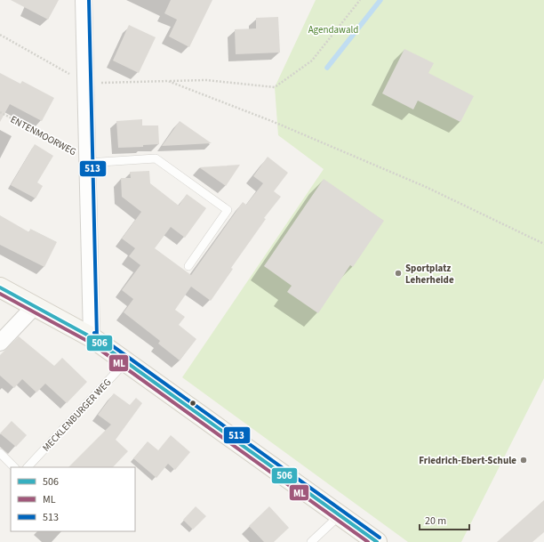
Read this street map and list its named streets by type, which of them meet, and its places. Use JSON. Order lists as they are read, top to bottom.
{
  "streets": {
    "street": ["ENTENMOORWEG"],
    "lane": ["MECKLENBURGER WEG"]
  },
  "parks": ["Agendawald"],
  "places": ["Sportplatz Leherheide", "Friedrich-Ebert-Schule"],
  "lines": ["transit line 513", "transit line 506", "transit line ML"],
  "legend": ["506", "ML", "513"],
  "scale_bar": "20 m"
}
